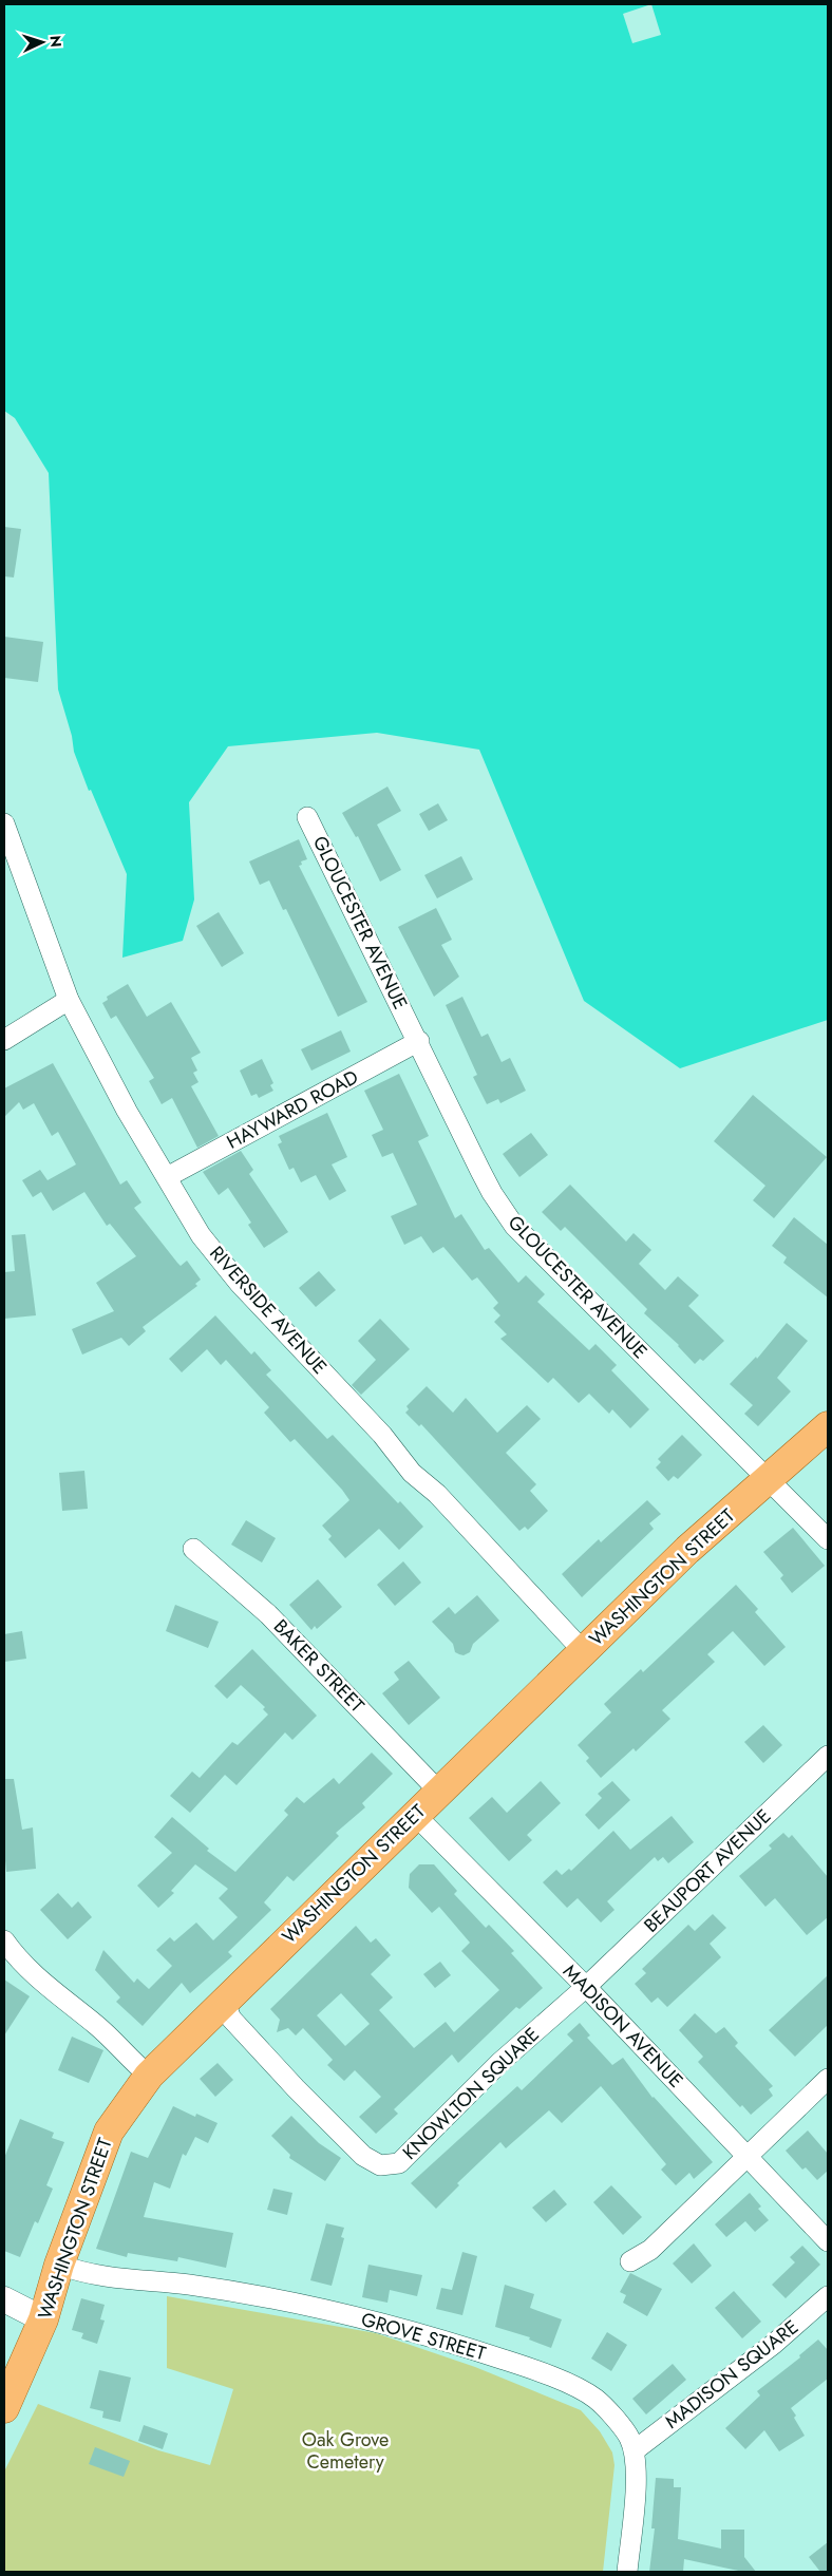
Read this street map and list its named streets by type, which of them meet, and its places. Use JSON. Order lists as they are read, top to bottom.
{
  "streets": {
    "main road": ["WASHINGTON STREET"],
    "street": [
      "GLOUCESTER AVENUE",
      "HAYWARD ROAD",
      "RIVERSIDE AVENUE",
      "BAKER STREET",
      "BEAUPORT AVENUE",
      "MADISON AVENUE",
      "KNOWLTON SQUARE",
      "GROVE STREET",
      "MADISON SQUARE"
    ]
  },
  "crossings": [
    ["GLOUCESTER AVENUE", "HAYWARD ROAD"],
    ["GLOUCESTER AVENUE", "WASHINGTON STREET"],
    ["HAYWARD ROAD", "RIVERSIDE AVENUE"],
    ["RIVERSIDE AVENUE", "WASHINGTON STREET"],
    ["WASHINGTON STREET", "BAKER STREET"],
    ["WASHINGTON STREET", "MADISON AVENUE"],
    ["WASHINGTON STREET", "KNOWLTON SQUARE"],
    ["WASHINGTON STREET", "GROVE STREET"],
    ["BEAUPORT AVENUE", "MADISON AVENUE"],
    ["BEAUPORT AVENUE", "KNOWLTON SQUARE"],
    ["MADISON AVENUE", "KNOWLTON SQUARE"],
    ["GROVE STREET", "MADISON SQUARE"]
  ],
  "parks": ["Oak Grove Cemetery"],
  "north": "right"
}
